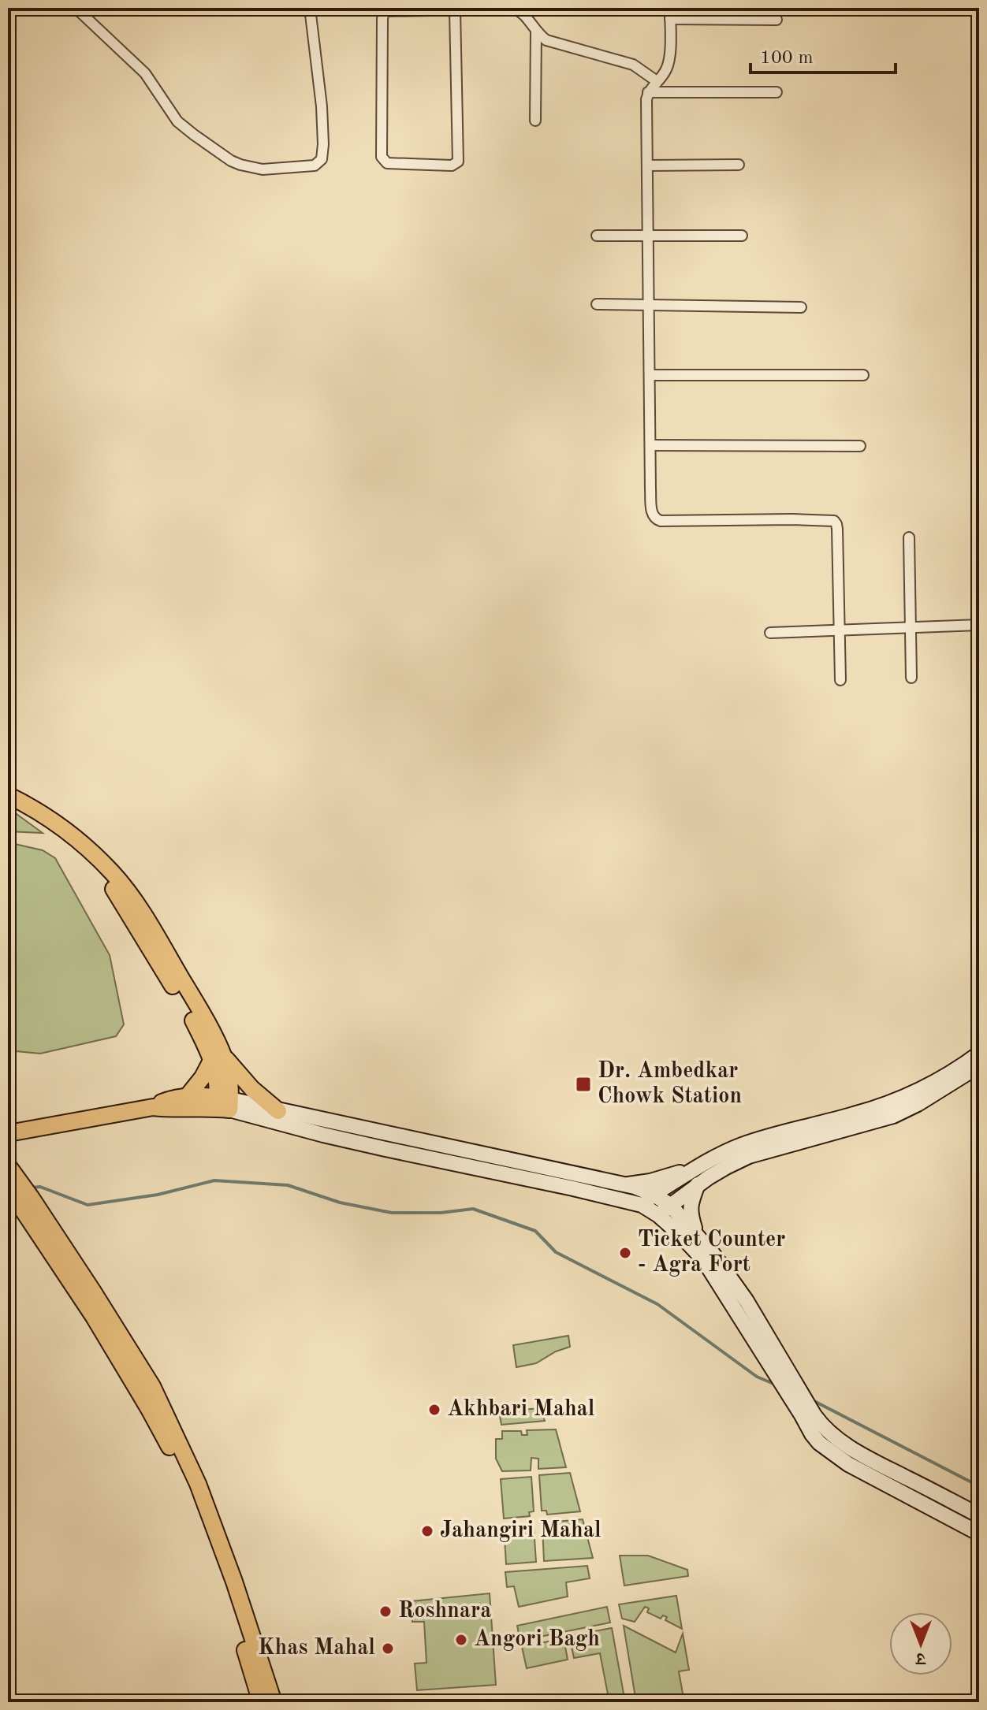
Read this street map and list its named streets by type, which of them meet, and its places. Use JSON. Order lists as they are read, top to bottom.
{
  "places": {
    "transit": ["Dr. Ambedkar Chowk Station"],
    "other": [
      "Ticket Counter - Agra Fort",
      "Akhbari Mahal",
      "Jahangiri Mahal",
      "Roshnara",
      "Angori Bagh",
      "Khas Mahal"
    ]
  },
  "scale_bar": "100 m",
  "north": "bottom"
}
